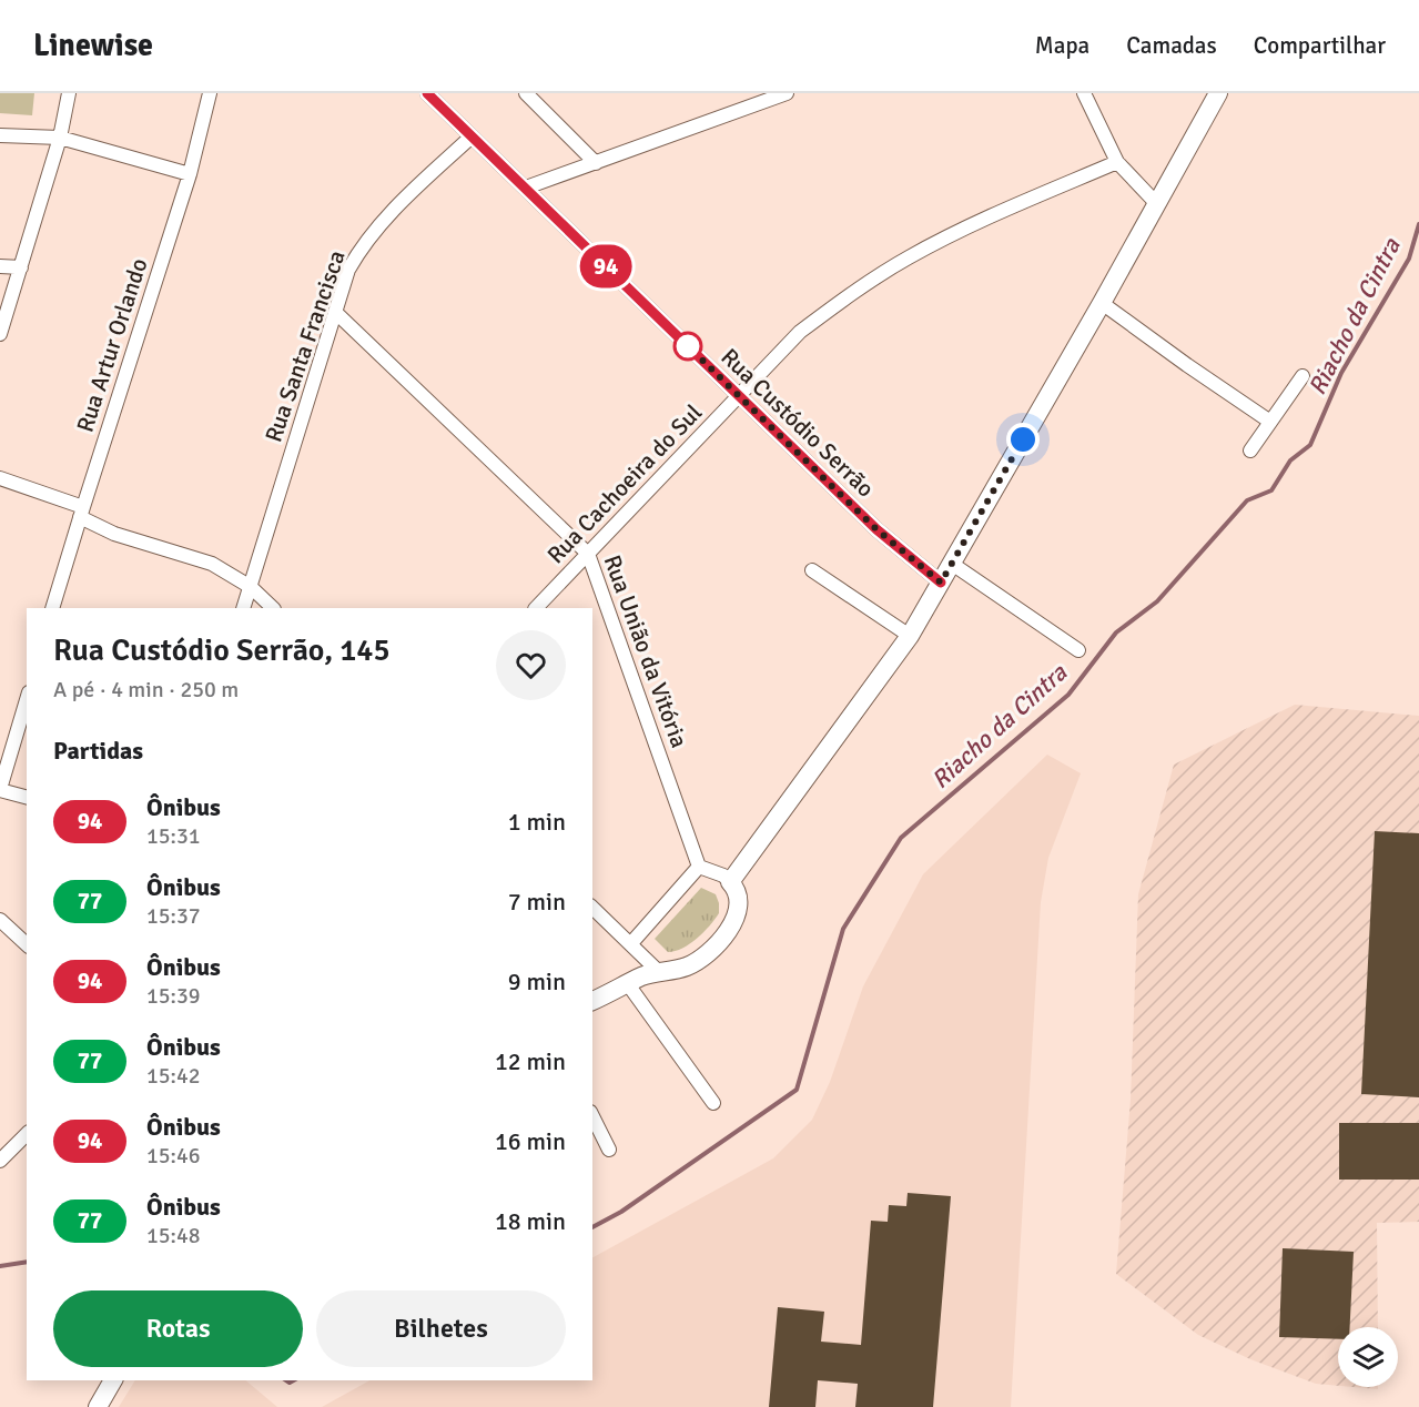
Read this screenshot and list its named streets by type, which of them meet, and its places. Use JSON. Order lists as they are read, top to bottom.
{
  "streets": {
    "street": [
      "Rua Artur Orlando",
      "Rua Santa Francisca",
      "Rua Custódio Serrão",
      "Rua Cachoeira do Sul",
      "Rua União da Vitória"
    ]
  },
  "crossings": [
    ["Rua Santa Francisca", "Rua Custódio Serrão"],
    ["Rua Santa Francisca", "Rua União da Vitória"],
    ["Rua Custódio Serrão", "Rua Cachoeira do Sul"],
    ["Rua Cachoeira do Sul", "Rua União da Vitória"]
  ],
  "water": ["Riacho da Cintra"],
  "lines": ["bus line 94"],
  "page": {
    "header": "Linewise",
    "nav": ["Mapa", "Camadas", "Compartilhar"],
    "on_map": "94",
    "heading": [
      ["Rua Custódio Serrão, 145", "A pé · 4 min · 250 m"],
      "Partidas"
    ],
    "list": [
      {
        "mark": "94",
        "name": "Ônibus",
        "note": "15:31",
        "value": "1 min"
      },
      {
        "mark": "77",
        "name": "Ônibus",
        "note": "15:37",
        "value": "7 min"
      },
      {
        "mark": "94",
        "name": "Ônibus",
        "note": "15:39",
        "value": "9 min"
      },
      {
        "mark": "77",
        "name": "Ônibus",
        "note": "15:42",
        "value": "12 min"
      },
      {
        "mark": "94",
        "name": "Ônibus",
        "note": "15:46",
        "value": "16 min"
      },
      {
        "mark": "77",
        "name": "Ônibus",
        "note": "15:48",
        "value": "18 min"
      }
    ],
    "buttons": ["Rotas", "Bilhetes"]
  }
}
